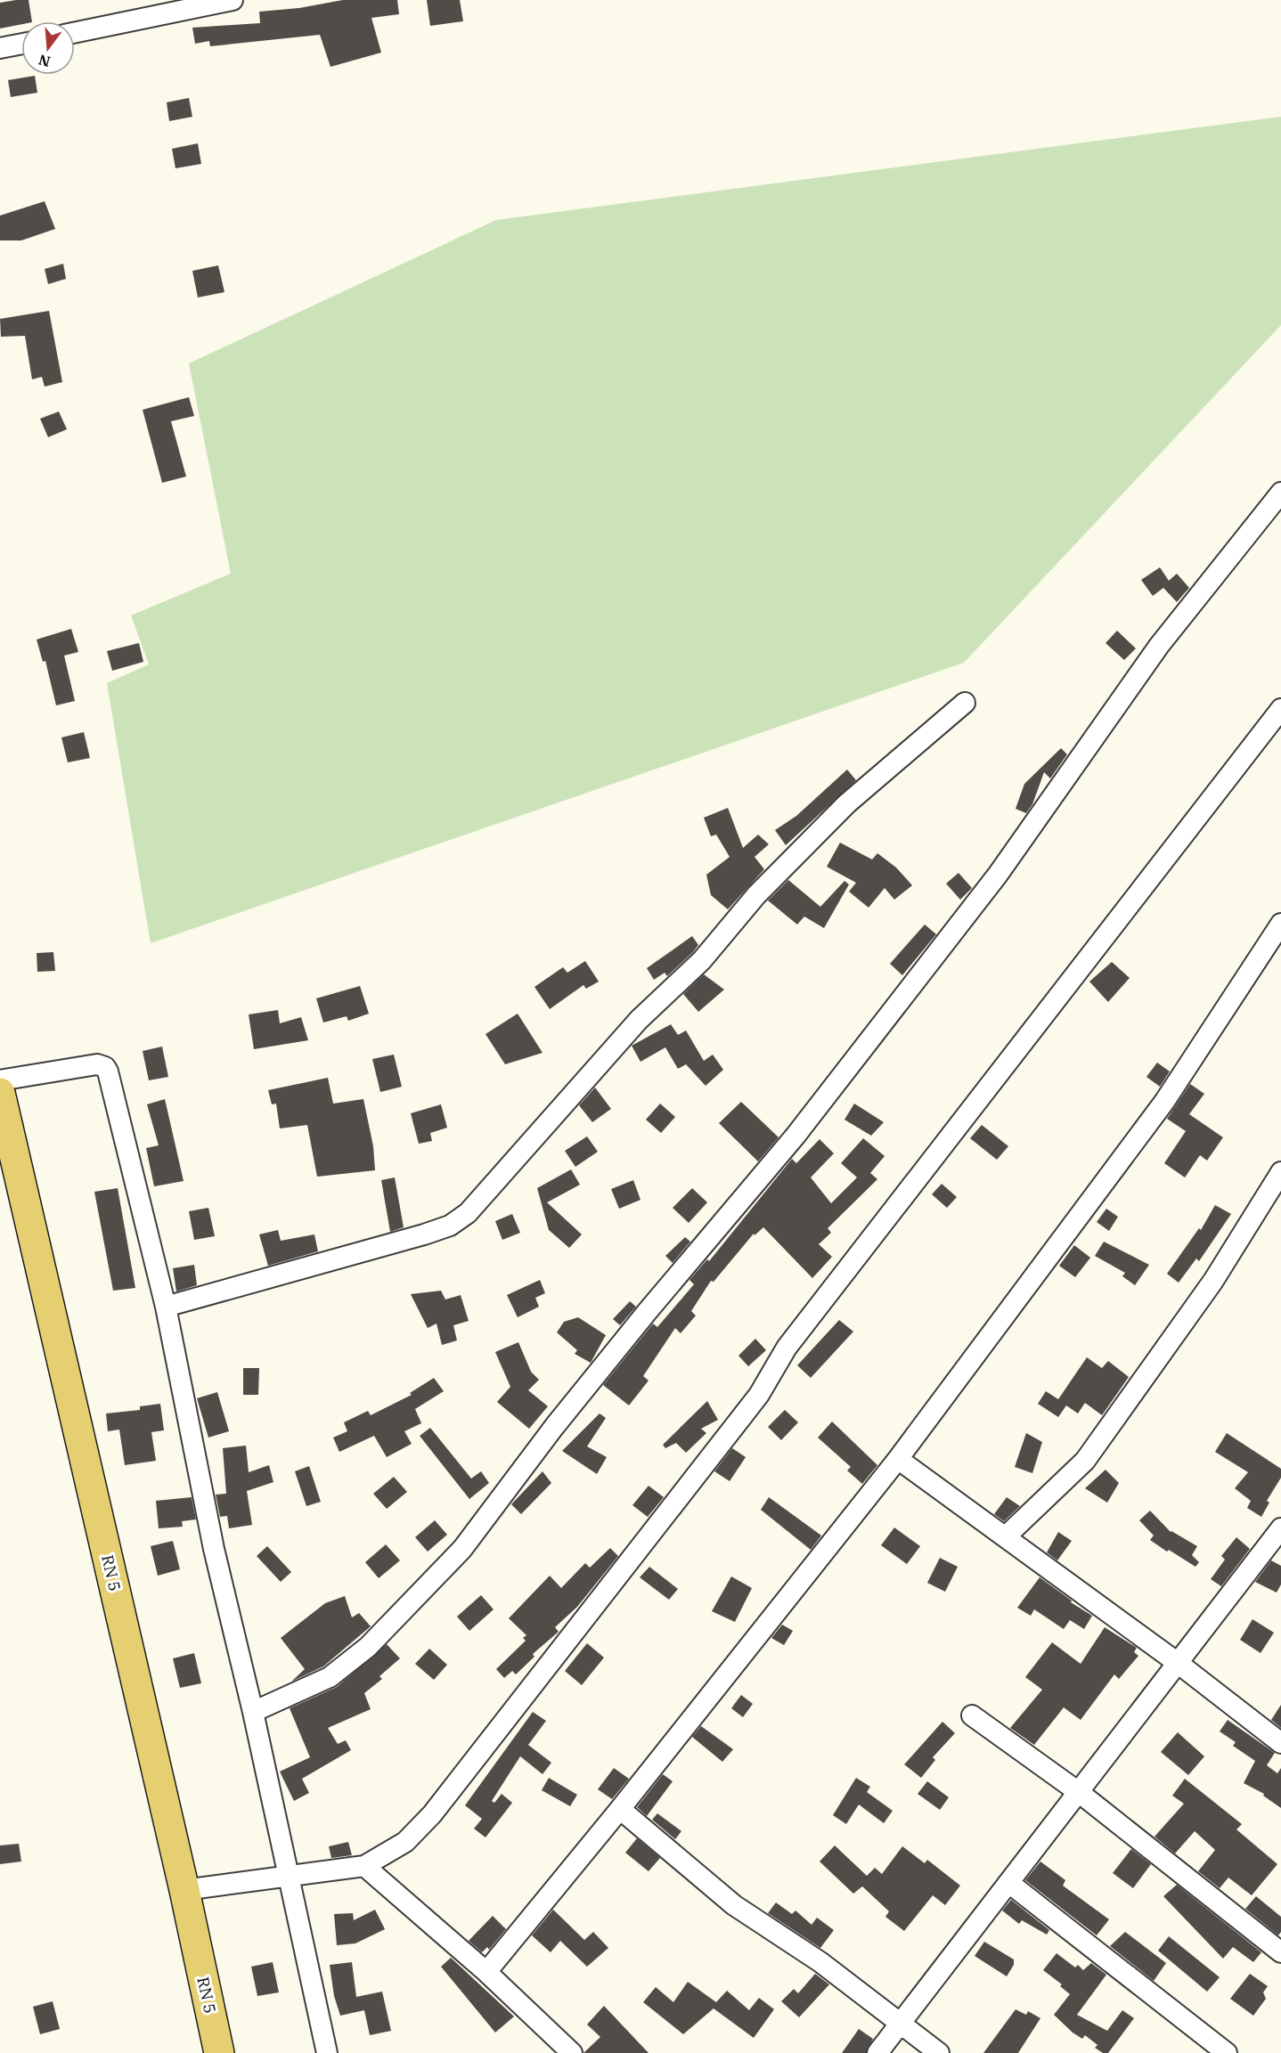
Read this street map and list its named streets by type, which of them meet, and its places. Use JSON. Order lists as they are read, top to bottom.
{
  "streets": {
    "main road": ["RN 5"]
  },
  "north": "bottom"
}
